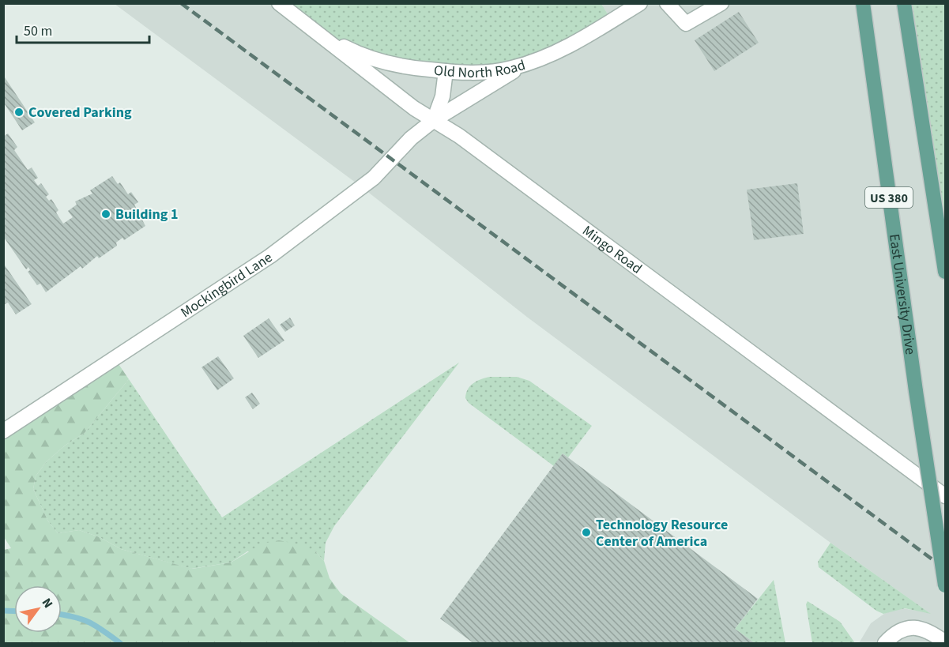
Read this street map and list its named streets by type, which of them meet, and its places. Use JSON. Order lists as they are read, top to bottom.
{
  "streets": {
    "main road": ["US 380", "East University Drive"],
    "street": ["Old North Road", "Mingo Road", "Mockingbird Lane"]
  },
  "crossings": [
    ["Old North Road", "Mingo Road"],
    ["Old North Road", "Mockingbird Lane"],
    ["Mingo Road", "Mockingbird Lane"]
  ],
  "places": ["Covered Parking", "Building 1", "Technology Resource Center of America"],
  "scale_bar": "50 m",
  "north": "top right"
}
